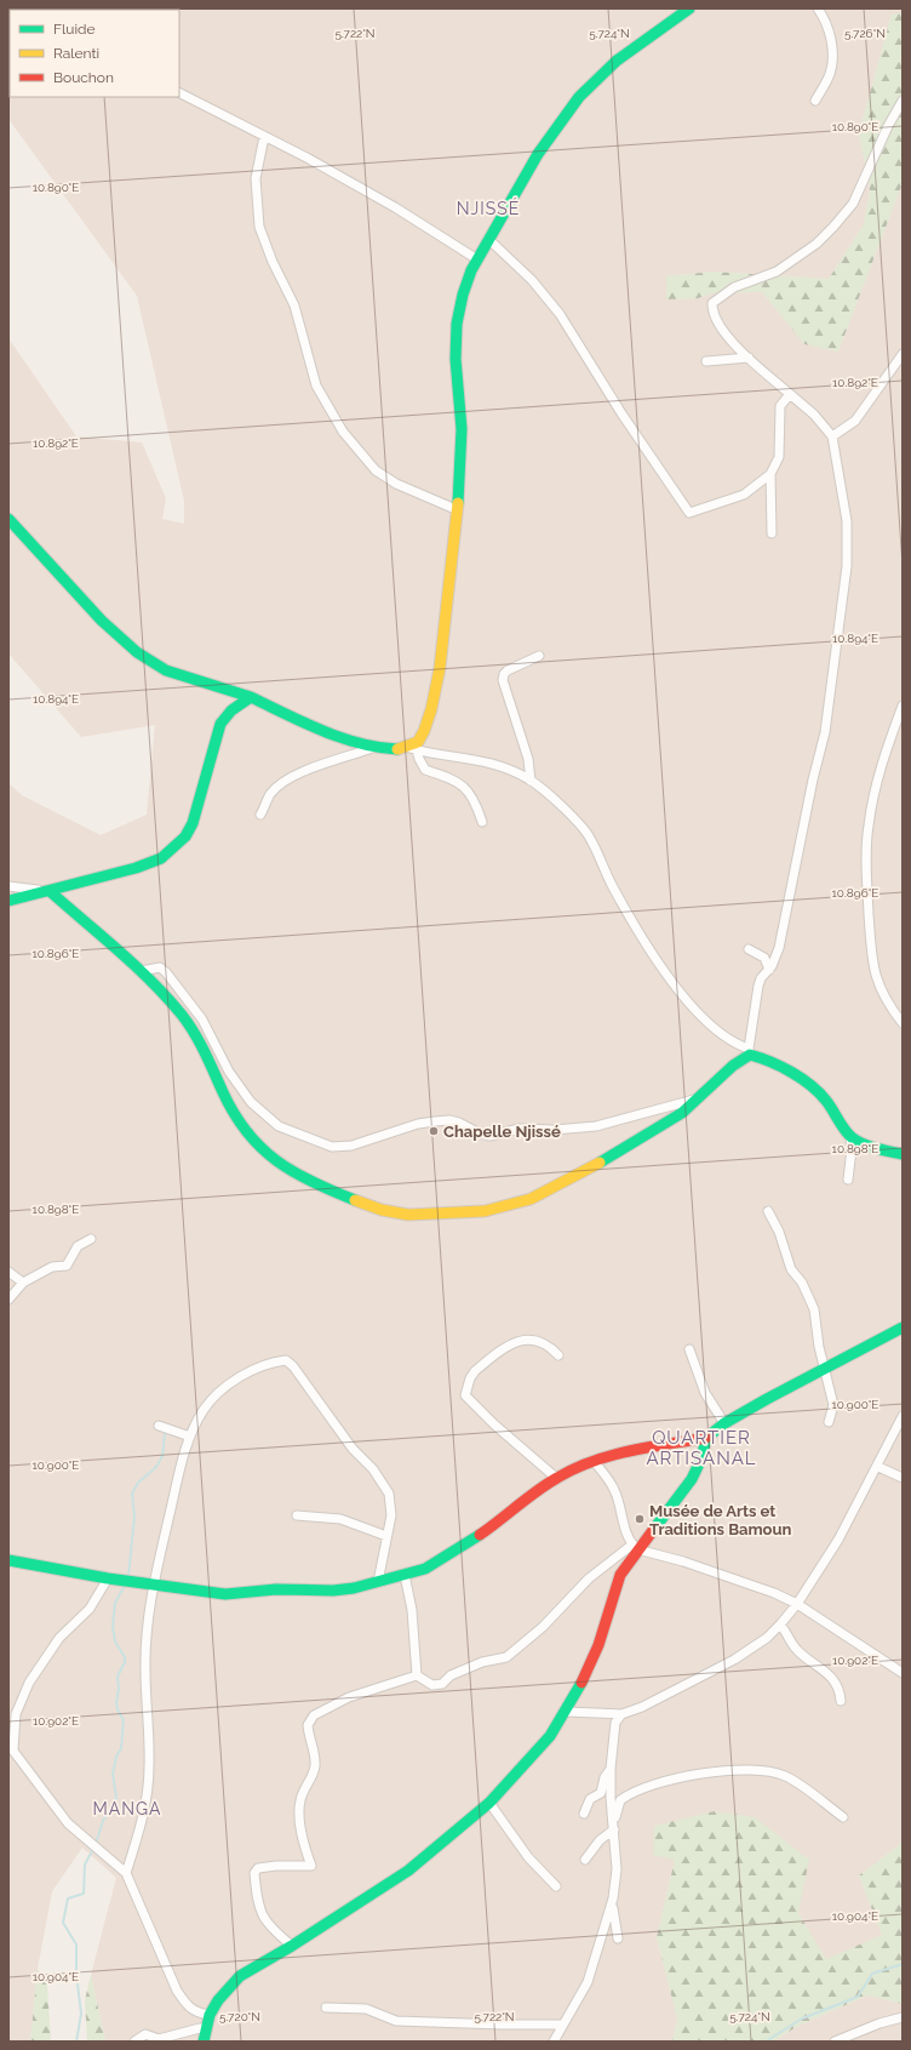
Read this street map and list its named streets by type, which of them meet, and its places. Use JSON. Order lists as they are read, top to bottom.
{
  "districts": ["NJISSÉ", "QUARTIER ARTISANAL", "MANGA"],
  "places": ["Chapelle Njissé", "Musée de Arts et Traditions Bamoun"],
  "legend": ["Fluide", "Ralenti", "Bouchon"],
  "coordinates": [
    "5.722°N",
    "5.724°N",
    "5.726°N",
    "10.890°E",
    "10.892°E",
    "10.894°E",
    "10.896°E",
    "10.898°E",
    "10.900°E",
    "10.902°E",
    "10.904°E",
    "5.720°N"
  ]
}
